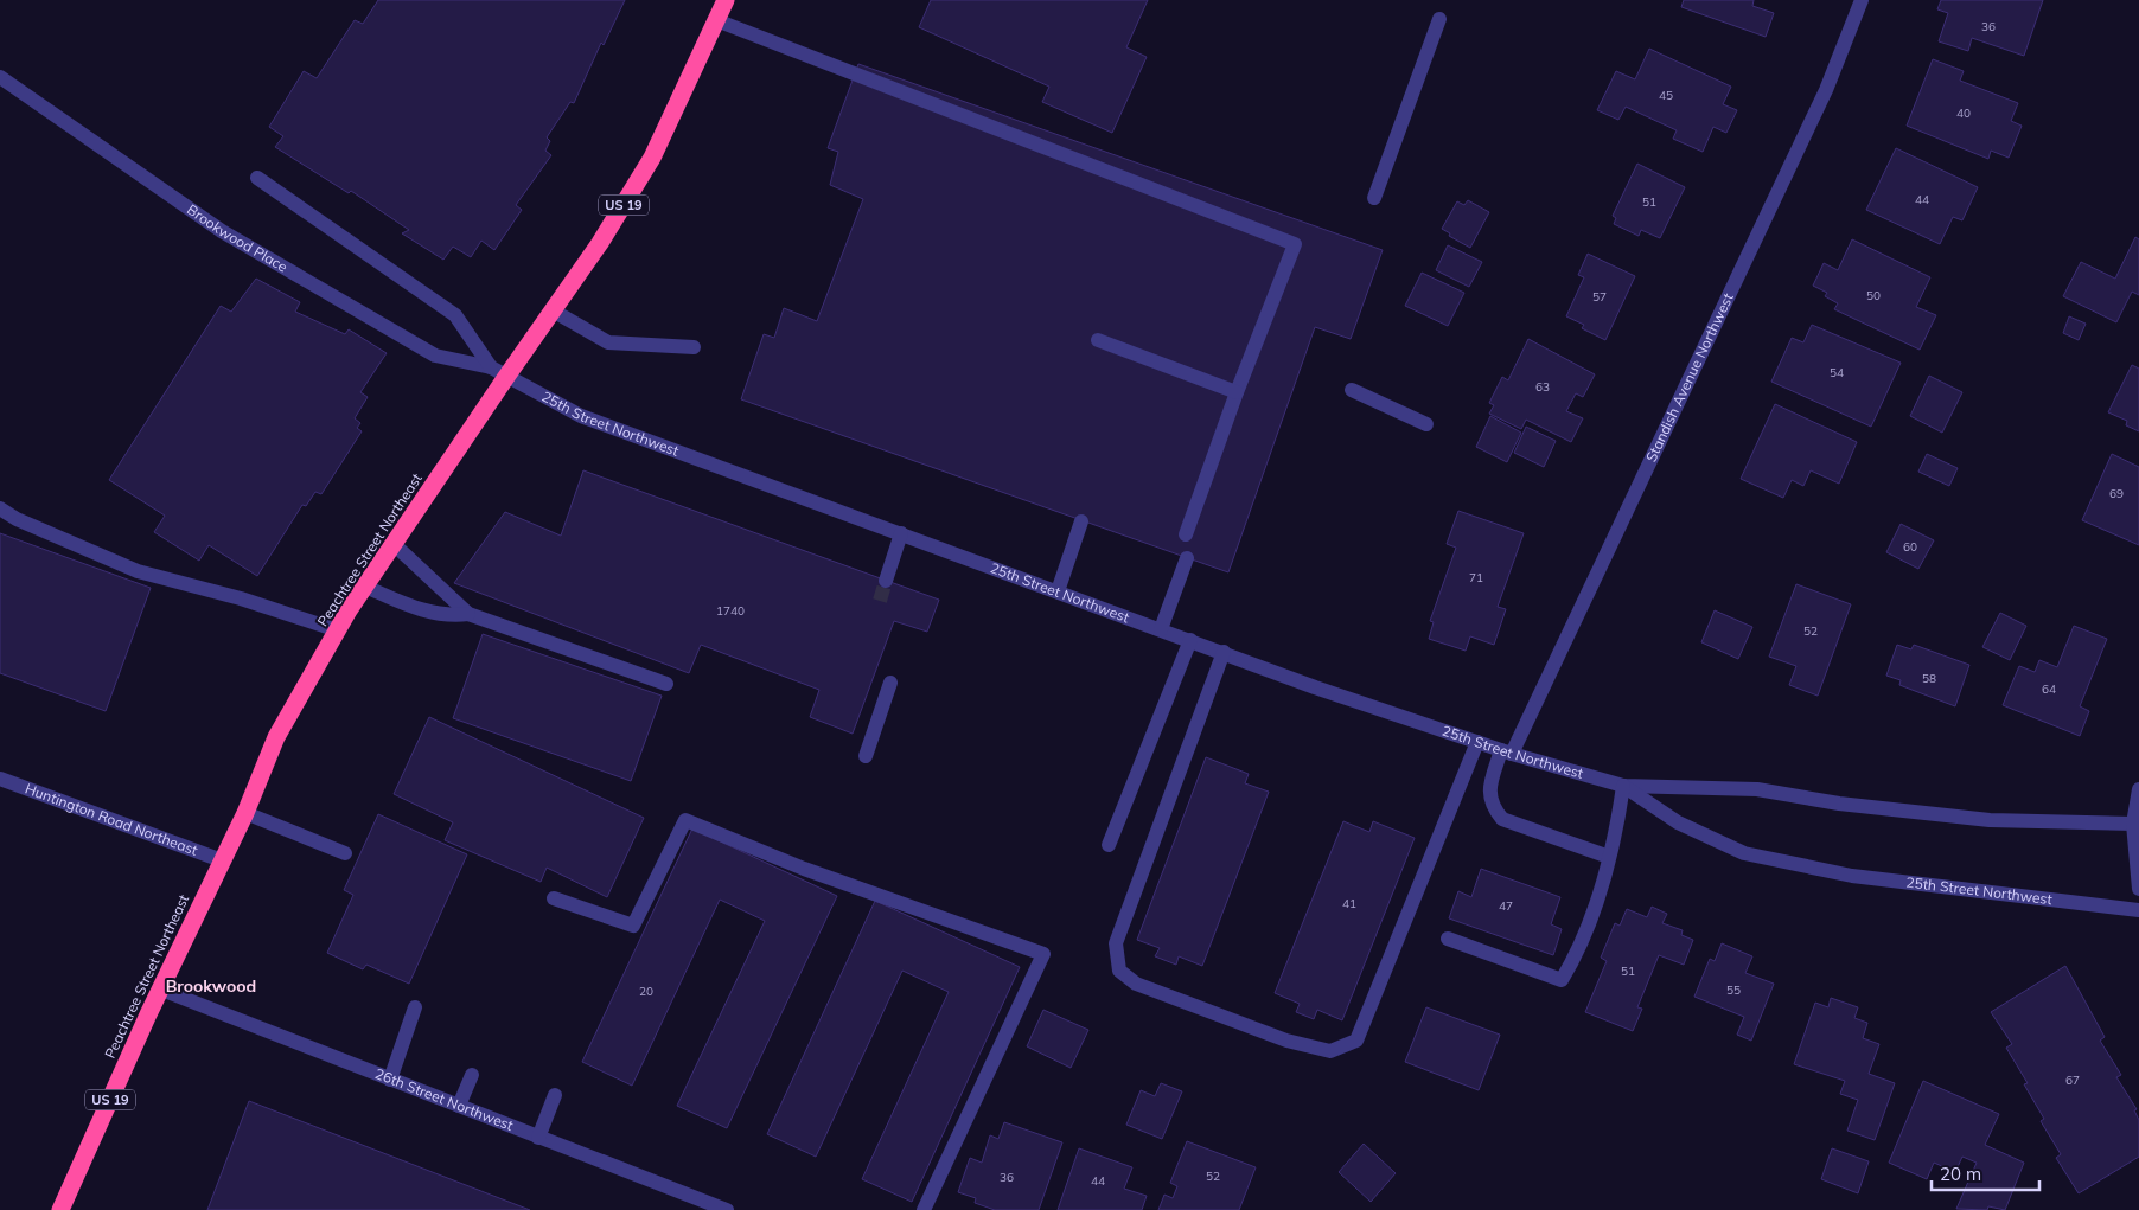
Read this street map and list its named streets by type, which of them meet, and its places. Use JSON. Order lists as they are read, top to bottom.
{
  "streets": {
    "highway": ["US 19", "Peachtree Street Northeast"],
    "street": [
      "Brookwood Place",
      "Standish Avenue Northwest",
      "25th Street Northwest",
      "Huntington Road Northeast",
      "26th Street Northwest"
    ]
  },
  "crossings": [
    ["Brookwood Place", "25th Street Northwest"],
    ["Brookwood Place", "Peachtree Street Northeast"],
    ["Standish Avenue Northwest", "25th Street Northwest"],
    ["25th Street Northwest", "Peachtree Street Northeast"],
    ["Peachtree Street Northeast", "Huntington Road Northeast"],
    ["Peachtree Street Northeast", "26th Street Northwest"]
  ],
  "districts": ["Brookwood"],
  "house_numbers": [
    "36",
    "45",
    "40",
    "44",
    "51",
    "50",
    "57",
    "54",
    "63",
    "69",
    "60",
    "71",
    "1740",
    "52",
    "58",
    "64",
    "41",
    "47",
    "51",
    "55",
    "20",
    "67",
    "52",
    "36",
    "44"
  ],
  "scale_bar": "20 m"
}
